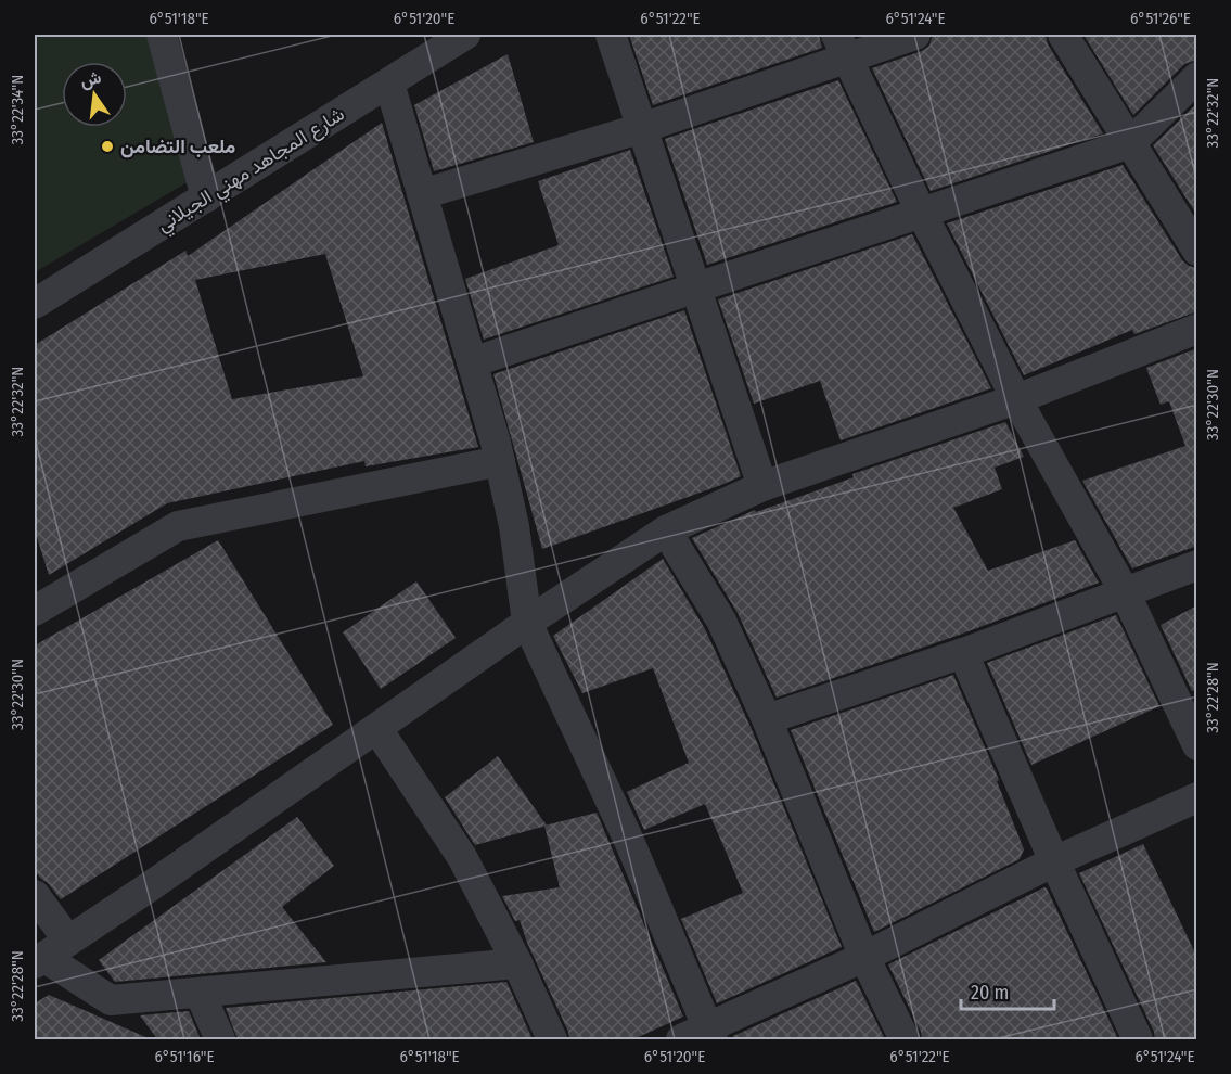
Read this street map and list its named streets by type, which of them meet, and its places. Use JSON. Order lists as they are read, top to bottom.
{
  "streets": {
    "street": ["شارع المجاهد مهني الجيلاني"]
  },
  "places": ["ملعب التضامن"],
  "scale_bar": "20 m",
  "north": "top",
  "coordinates": [
    "6°51'18\"E",
    "6°51'20\"E",
    "6°51'22\"E",
    "6°51'24\"E",
    "6°51'26\"E",
    "33°22'34\"N",
    "33°22'32\"N",
    "33°22'30\"N",
    "33°22'28\"N",
    "6°51'16\"E"
  ]
}
